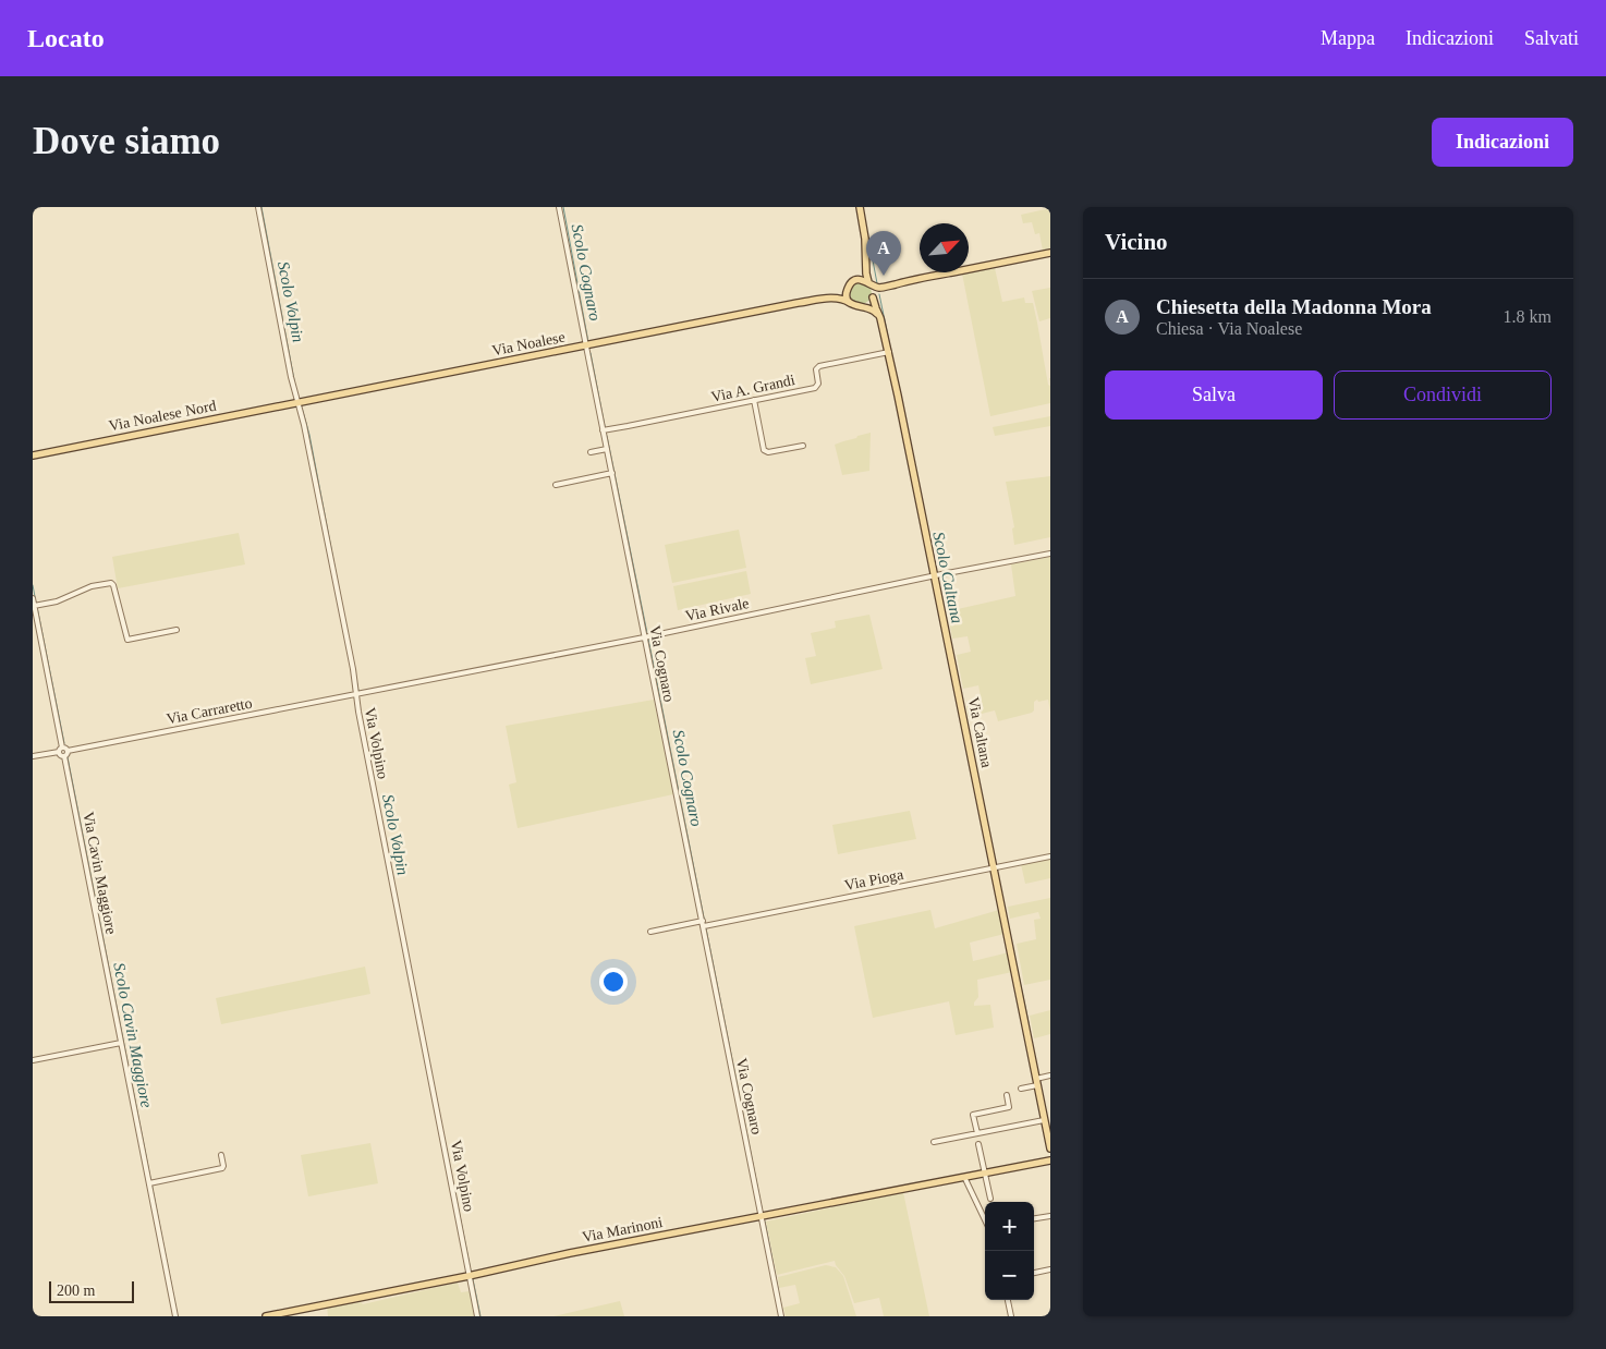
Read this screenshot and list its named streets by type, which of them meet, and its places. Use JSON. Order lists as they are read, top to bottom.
{
  "streets": {
    "main road": [
      "Via Noalese",
      "Via Noalese Nord",
      "Via Caltana",
      "Via Marinoni"
    ],
    "street": [
      "Via A. Grandi",
      "Via Rivale",
      "Via Cognaro",
      "Via Carraretto",
      "Via Volpino",
      "Via Cavin Maggiore",
      "Via Pioga"
    ]
  },
  "crossings": [
    ["Via Noalese", "Via Noalese Nord"],
    ["Via Noalese", "Via Cognaro"],
    ["Via Noalese", "Via Caltana"],
    ["Via Noalese", "Via Volpino"],
    ["Via A. Grandi", "Via Cognaro"],
    ["Via A. Grandi", "Via Caltana"],
    ["Via Noalese Nord", "Via Volpino"],
    ["Via Rivale", "Via Cognaro"],
    ["Via Rivale", "Via Carraretto"],
    ["Via Rivale", "Via Caltana"],
    ["Via Rivale", "Via Volpino"],
    ["Via Cognaro", "Via Pioga"],
    ["Via Cognaro", "Via Marinoni"],
    ["Via Carraretto", "Via Volpino"],
    ["Via Carraretto", "Via Cavin Maggiore"],
    ["Via Caltana", "Via Pioga"],
    ["Via Volpino", "Via Marinoni"]
  ],
  "water": [
    "Scolo Cognaro",
    "Scolo Volpin",
    "Scolo Caltana",
    "Scolo Cavin Maggiore"
  ],
  "scale_bar": "200 m",
  "north": "top right",
  "page": {
    "header": "Locato",
    "nav": ["Mappa", "Indicazioni", "Salvati"],
    "buttons": [
      "Indicazioni",
      ["Salva", "Condividi"]
    ],
    "title": "Dove siamo",
    "heading": "Vicino",
    "pins": "A",
    "list": [
      {
        "mark": "A",
        "name": "Chiesetta della Madonna Mora",
        "note": "Chiesa · Via Noalese",
        "value": "1.8 km"
      }
    ],
    "map_buttons": ["+", "−"],
    "scale": "200 m"
  }
}
